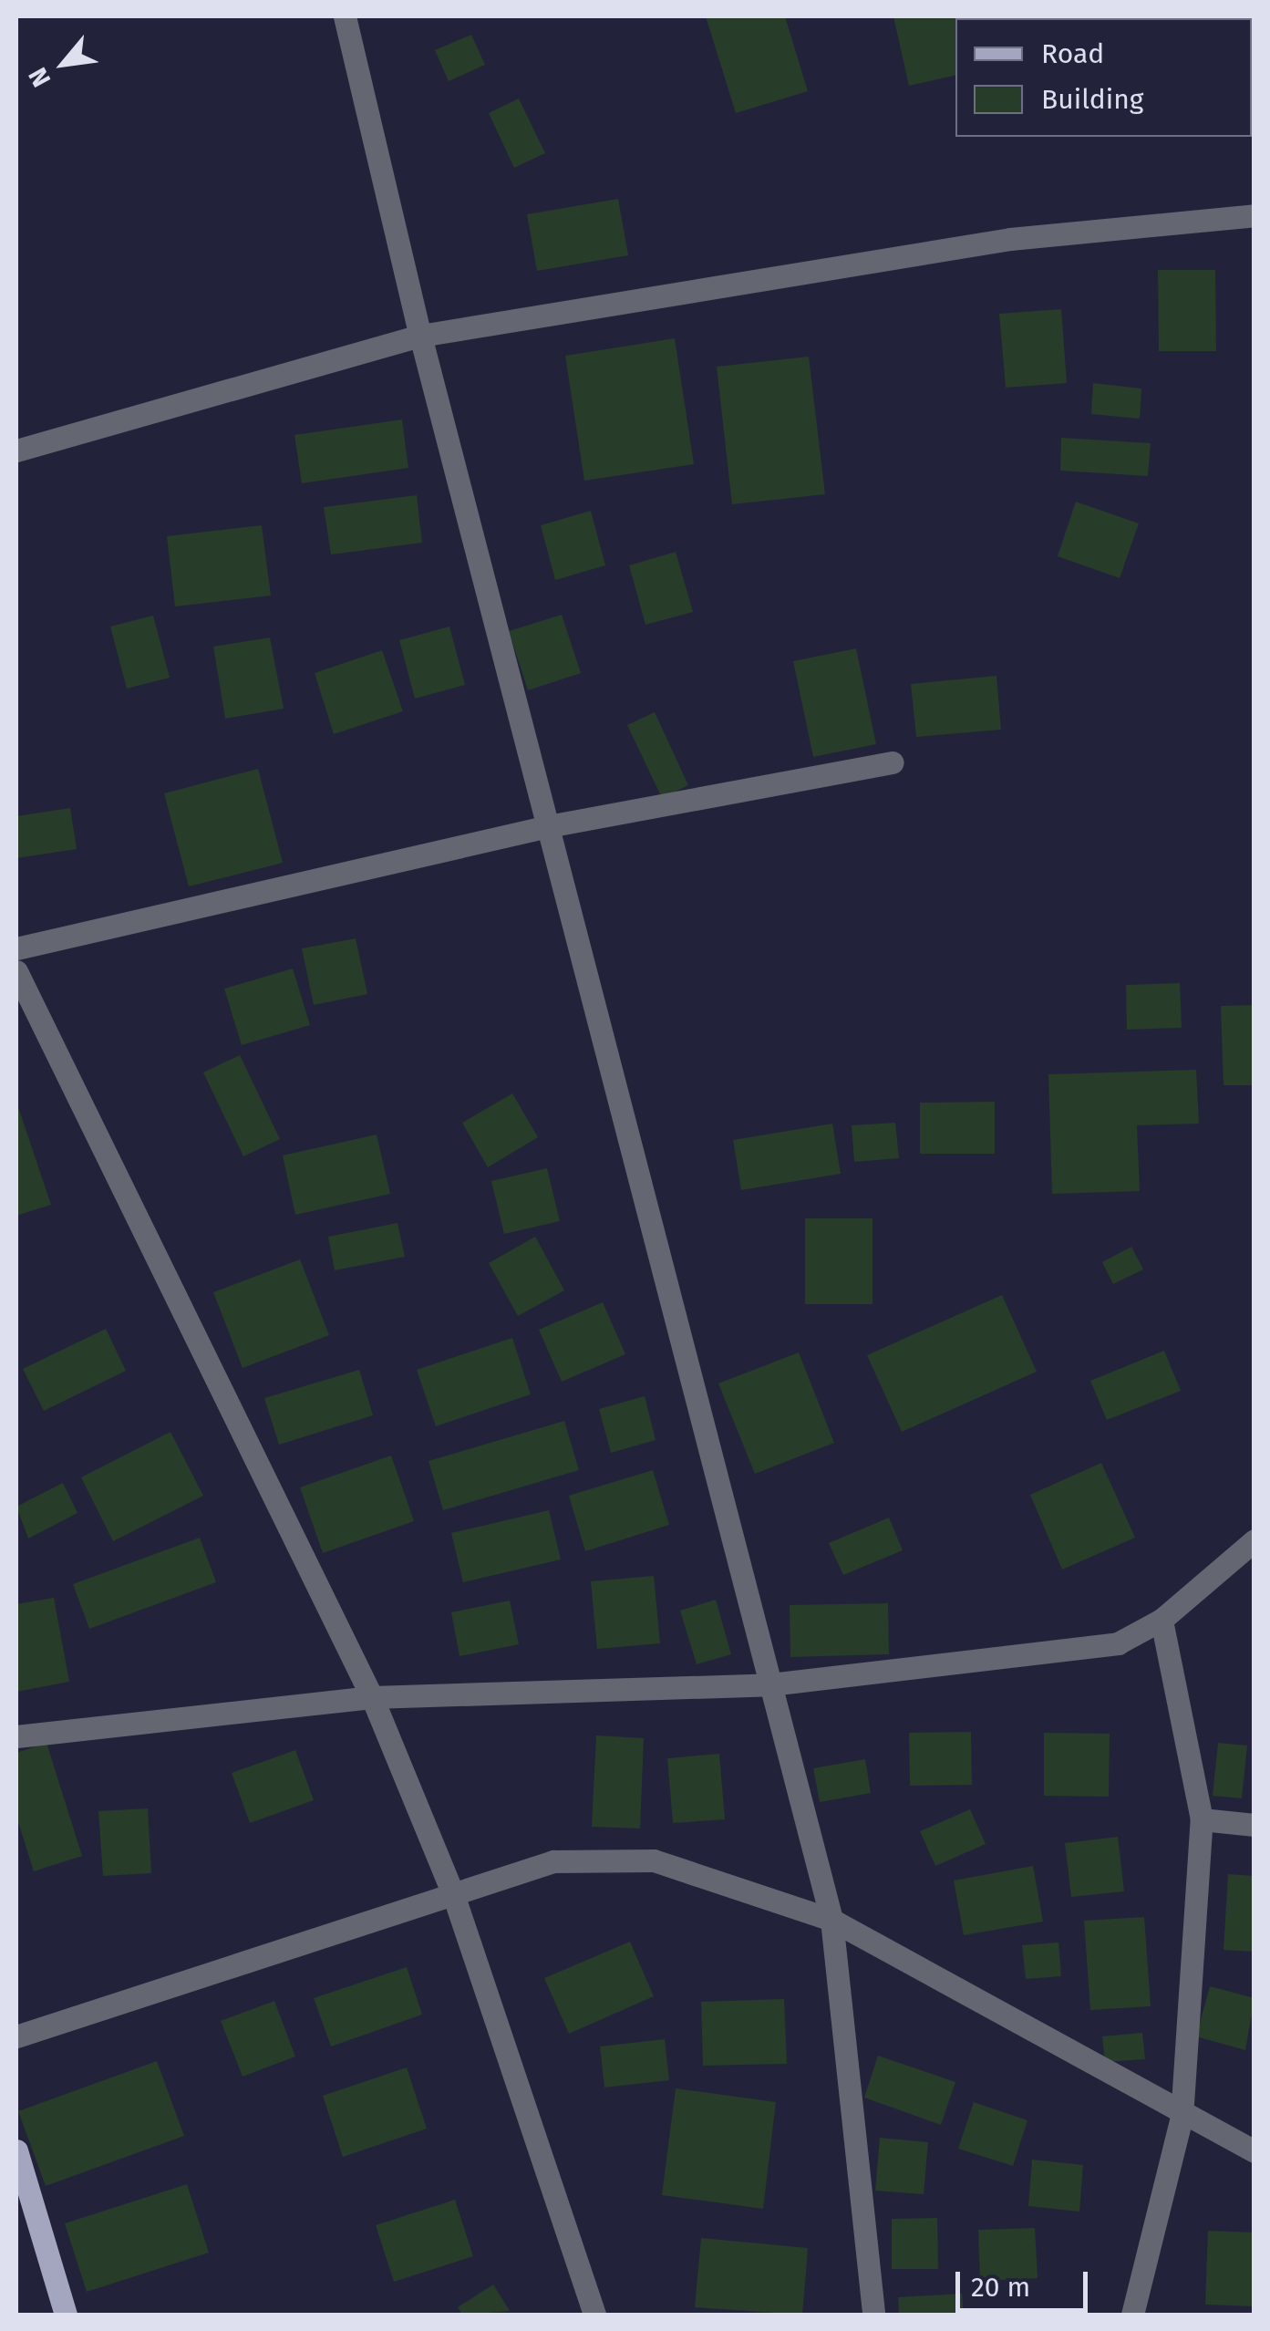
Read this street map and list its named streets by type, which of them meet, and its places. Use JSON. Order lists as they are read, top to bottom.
{
  "legend": ["Road", "Building"],
  "scale_bar": "20 m",
  "north": "bottom left"
}
